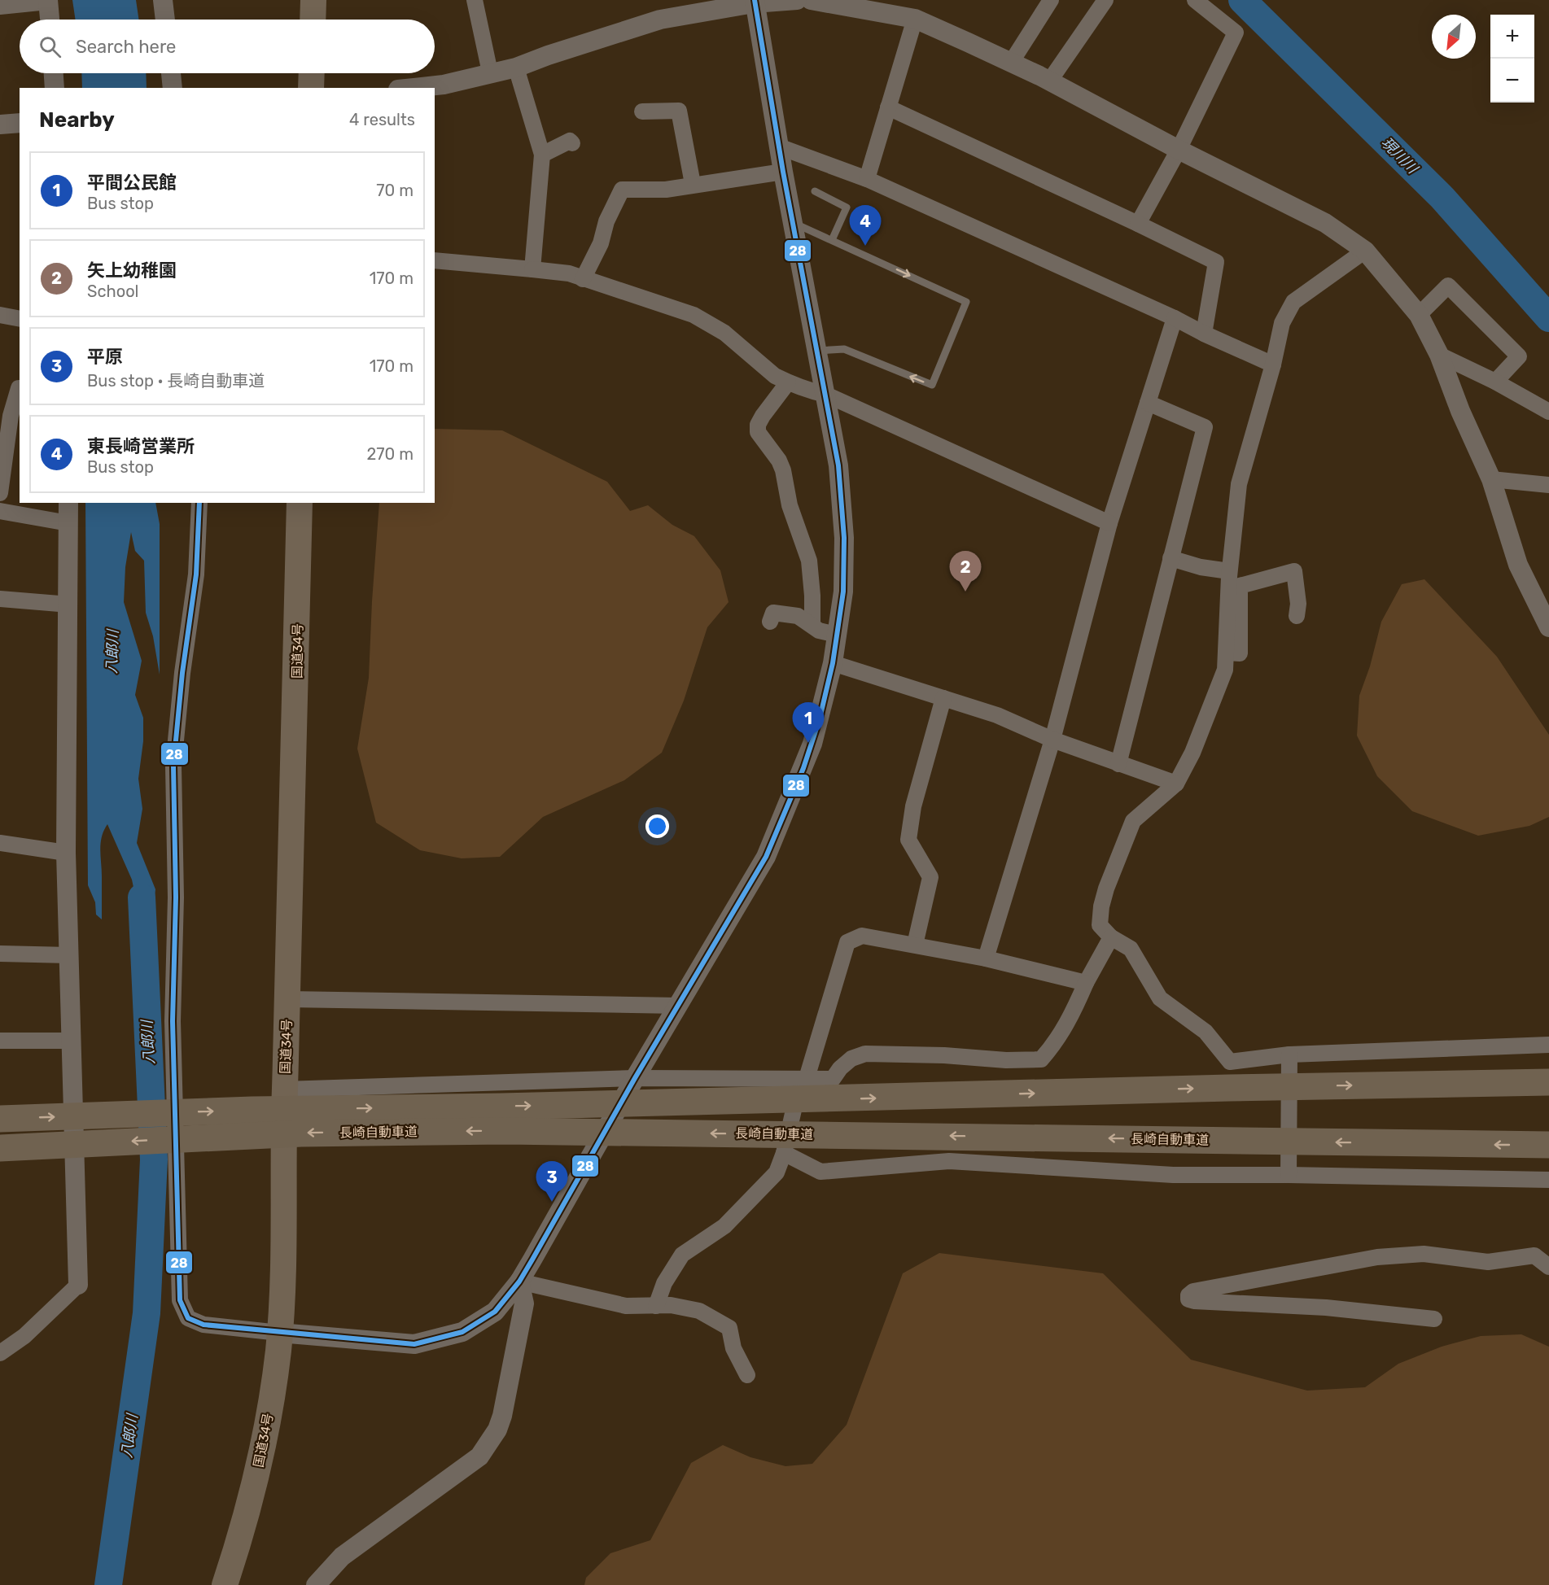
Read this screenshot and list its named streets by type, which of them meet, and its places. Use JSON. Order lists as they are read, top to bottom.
{
  "streets": {
    "highway": ["国道34号", "長崎自動車道"]
  },
  "water": ["現川川", "八郎川"],
  "lines": ["transit line 28"],
  "north": "bottom left",
  "page": {
    "map_buttons": ["+", "−"],
    "search": "Search here",
    "heading": ["Nearby", "4 results"],
    "list": [
      {
        "mark": "1",
        "name": "平間公民館",
        "note": "Bus stop",
        "value": "70 m"
      },
      {
        "mark": "2",
        "name": "矢上幼稚園",
        "note": "School",
        "value": "170 m"
      },
      {
        "mark": "3",
        "name": "平原",
        "note": "Bus stop · 長崎自動車道",
        "value": "170 m"
      },
      {
        "mark": "4",
        "name": "東長崎営業所",
        "note": "Bus stop",
        "value": "270 m"
      }
    ],
    "pins": [
      "4",
      "2",
      "1",
      "3"
    ]
  }
}
